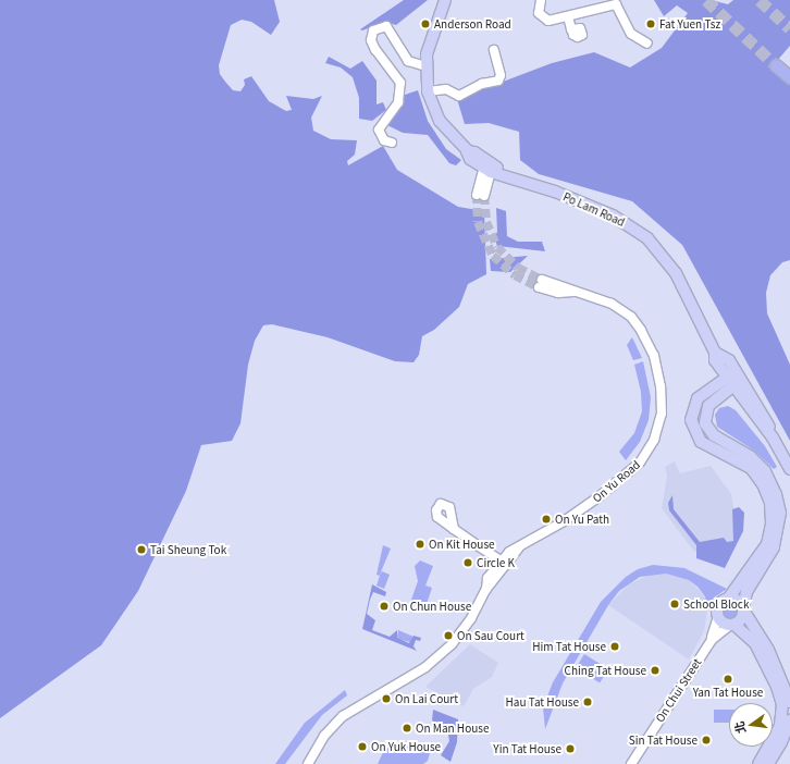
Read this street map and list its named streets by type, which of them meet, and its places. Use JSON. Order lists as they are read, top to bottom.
{
  "streets": {
    "main road": ["Po Lam Road"],
    "street": ["On Yu Road", "On Chui Street"]
  },
  "places": [
    "Anderson Road",
    "Fat Yuen Tsz",
    "On Yu Path",
    "On Kit House",
    "Tai Sheung Tok",
    "Circle K",
    "School Block",
    "On Chun House",
    "On Sau Court",
    "Him Tat House",
    "Ching Tat House",
    "Yan Tat House",
    "On Lai Court",
    "Hau Tat House",
    "On Man House",
    "Sin Tat House",
    "On Yuk House",
    "Yin Tat House"
  ],
  "north": "left"
}
